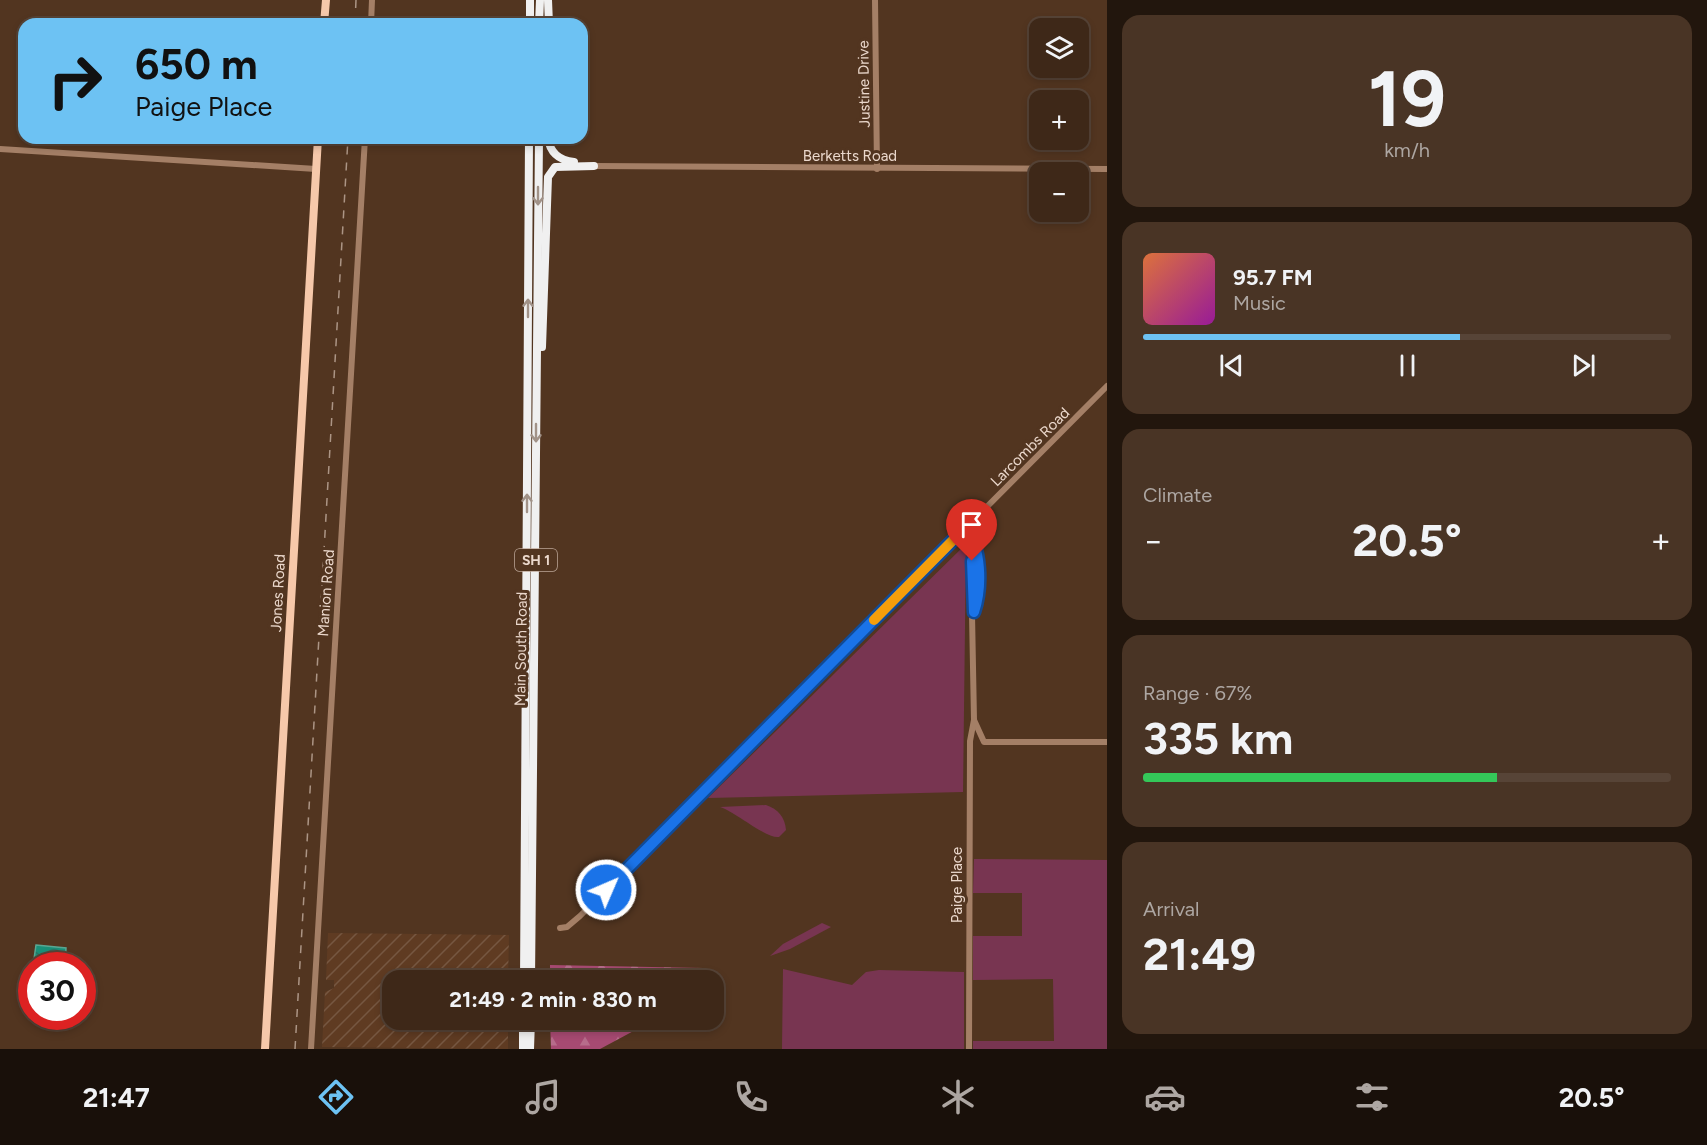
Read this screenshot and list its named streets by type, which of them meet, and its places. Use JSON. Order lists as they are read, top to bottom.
{
  "streets": {
    "highway": ["SH 1", "Main South Road"],
    "main road": ["Jones Road"],
    "street": [
      "Justine Drive",
      "Berketts Road",
      "Larcombs Road",
      "Manion Road",
      "Paige Place"
    ]
  },
  "crossings": [
    ["Justine Drive", "Berketts Road"],
    ["Larcombs Road", "Paige Place"]
  ],
  "page": {
    "tile": [
      ["19", "km/h"],
      "Climate",
      ["Range · 67%", "335 km"],
      ["Arrival", "21:49"]
    ],
    "map_buttons": ["+", "−"],
    "turn": ["650 m", "Paige Place"],
    "song": ["95.7 FM", "Music"],
    "heat": ["−", "20.5°", "+"],
    "limit": "30",
    "trip": "21:49 · 2 min · 830 m",
    "tabs": ["21:47", "20.5°"]
  }
}
